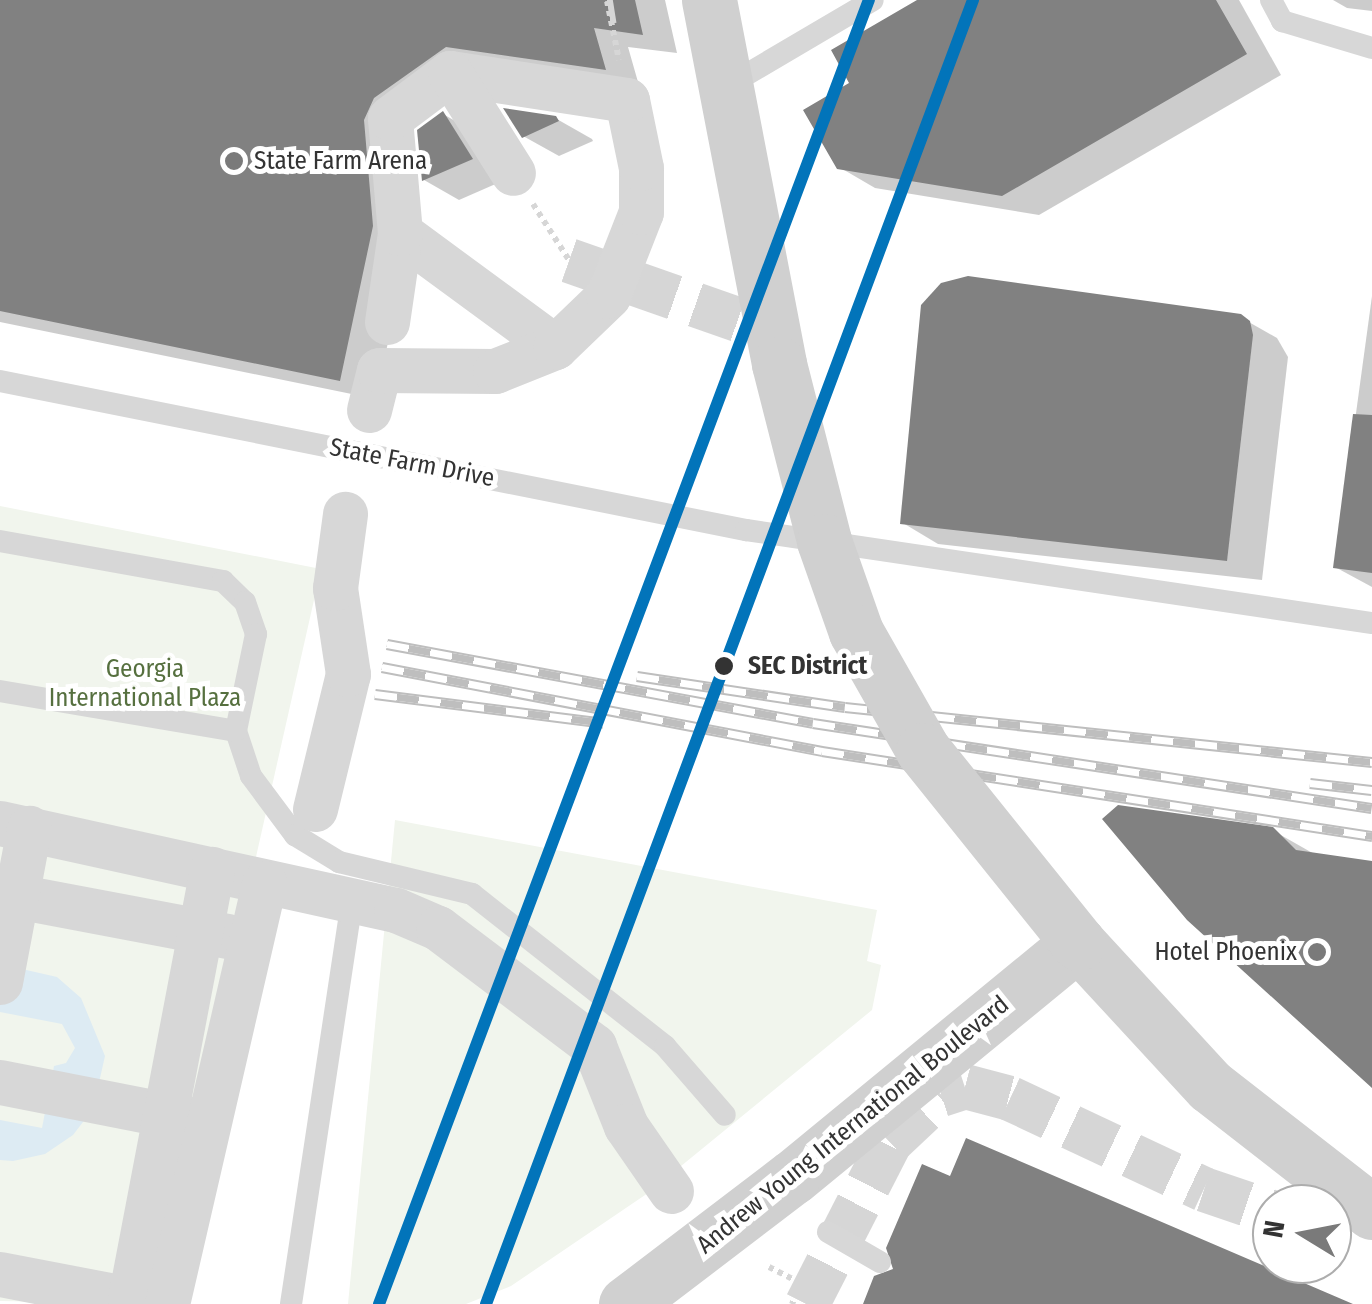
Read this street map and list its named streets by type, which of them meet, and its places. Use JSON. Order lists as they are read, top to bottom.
{
  "streets": {
    "street": ["Andrew Young International Boulevard"],
    "lane": ["State Farm Drive"]
  },
  "parks": ["Georgia International Plaza"],
  "places": ["State Farm Arena", "SEC District", "Hotel Phoenix"],
  "north": "left"
}
